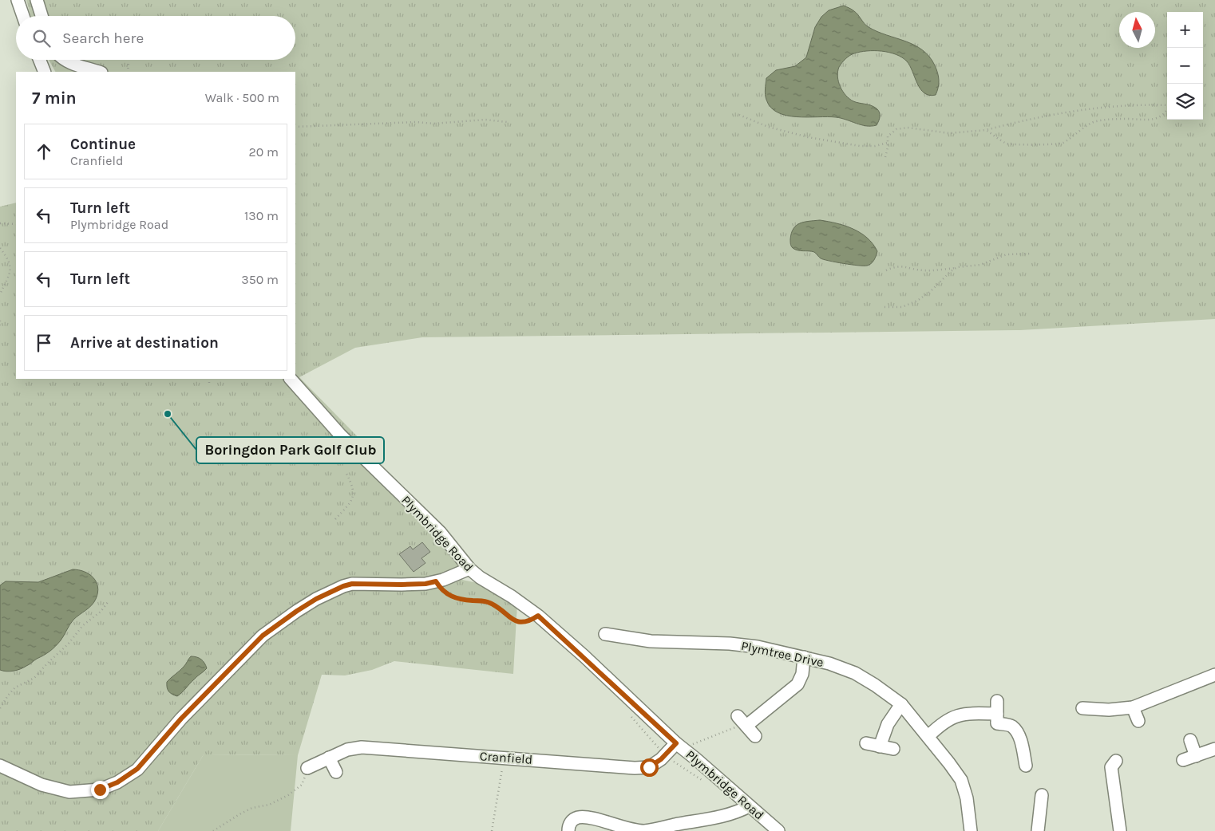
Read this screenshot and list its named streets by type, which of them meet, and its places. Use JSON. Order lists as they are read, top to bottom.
{
  "streets": {
    "street": ["Plymbridge Road", "Plymtree Drive", "Cranfield"]
  },
  "crossings": [
    ["Plymbridge Road", "Cranfield"]
  ],
  "places": ["Boringdon Park Golf Club"],
  "north": "top",
  "page": {
    "map_buttons": ["+", "−"],
    "search": "Search here",
    "heading": ["7 min", "Walk · 500 m"],
    "list": [
      ["Continue", "Cranfield", "20 m"],
      ["Turn left", "Plymbridge Road", "130 m"],
      ["Turn left", "350 m"],
      "Arrive at destination"
    ]
  }
}
